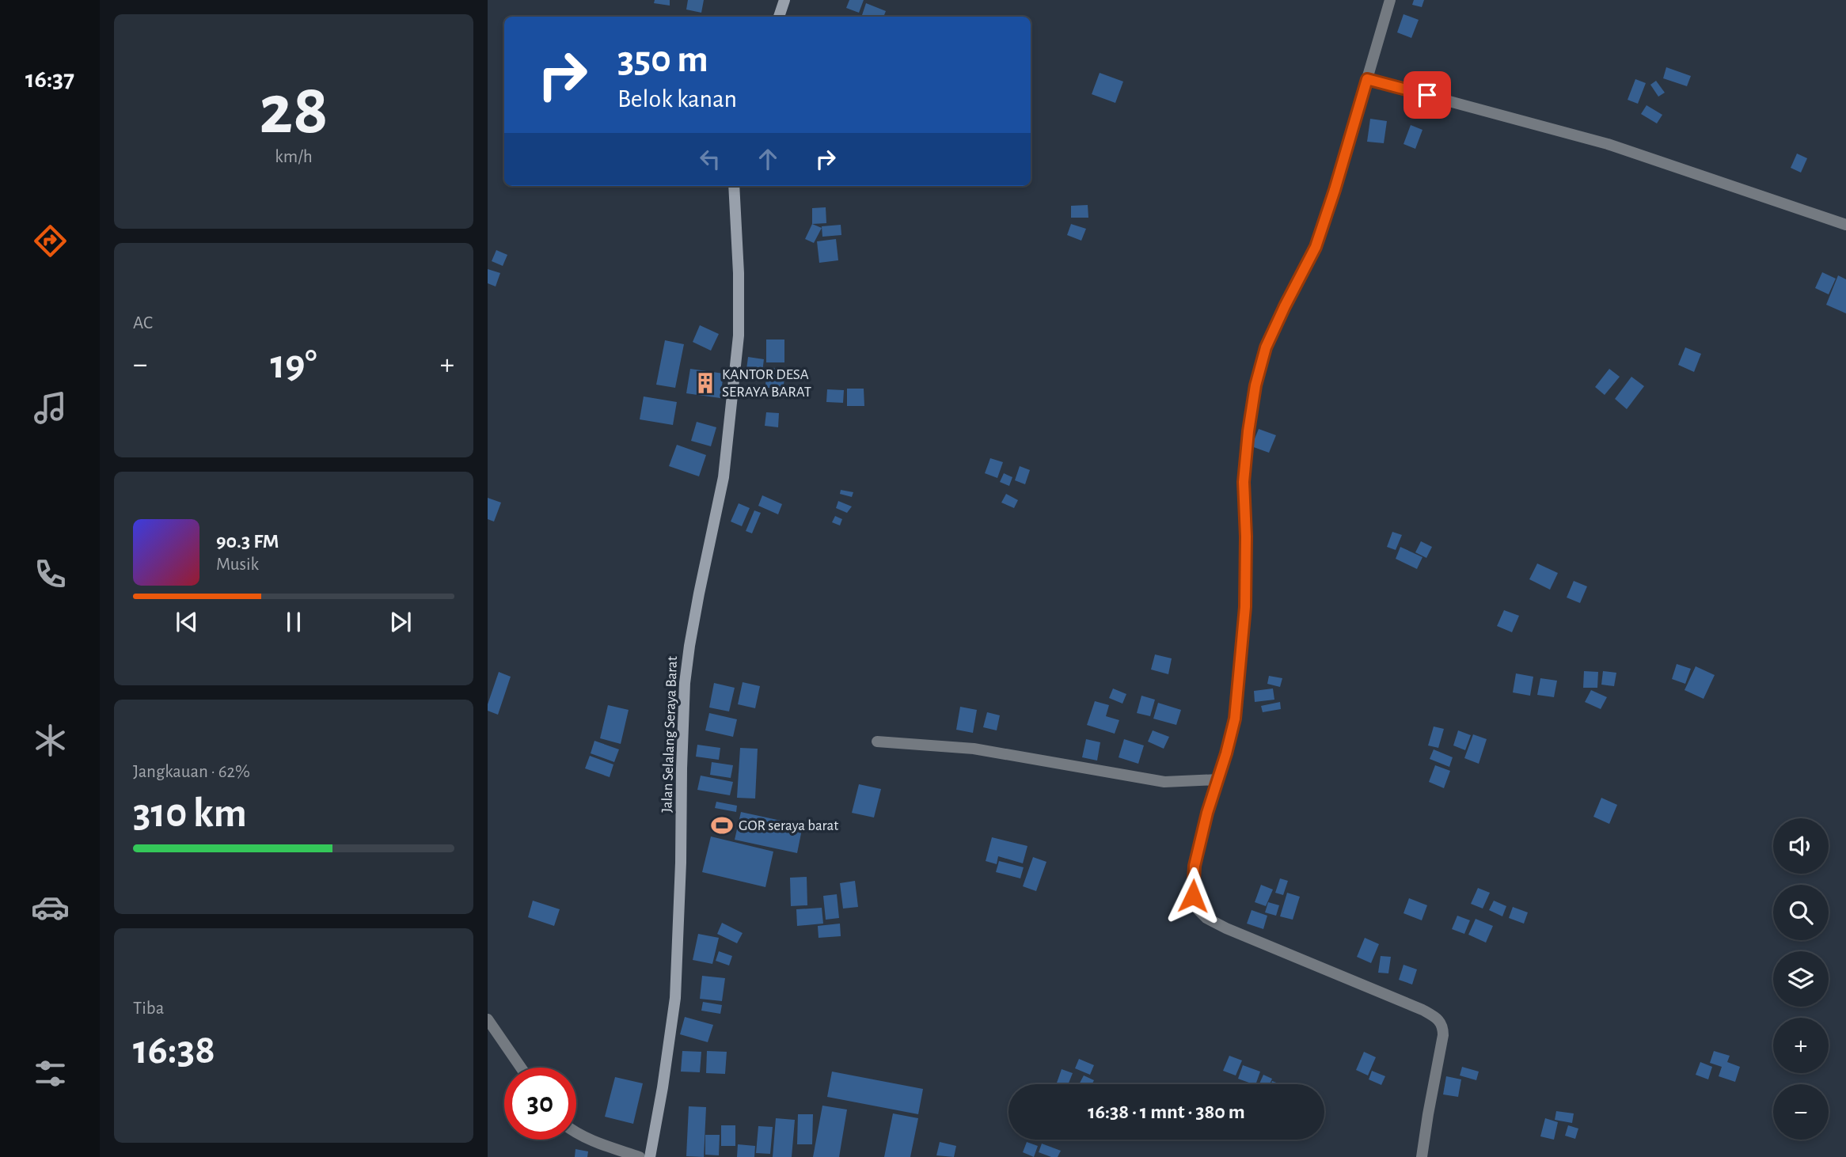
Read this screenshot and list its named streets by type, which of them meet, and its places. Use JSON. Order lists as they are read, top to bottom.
{
  "streets": {
    "street": ["Jalan Selalang Seraya Barat"]
  },
  "places": {
    "building": ["KANTOR DESA SERAYA BARAT"],
    "sports": ["GOR seraya barat"]
  },
  "page": {
    "tabs": "16:37",
    "tile": [
      ["28", "km/h"],
      "AC",
      ["Jangkauan · 62%", "310 km"],
      ["Tiba", "16:38"]
    ],
    "turn": ["350 m", "Belok kanan"],
    "heat": ["−", "19°", "+"],
    "song": ["90.3 FM", "Musik"],
    "map_buttons": ["+", "−"],
    "limit": "30",
    "trip": "16:38 · 1 mnt · 380 m"
  }
}
